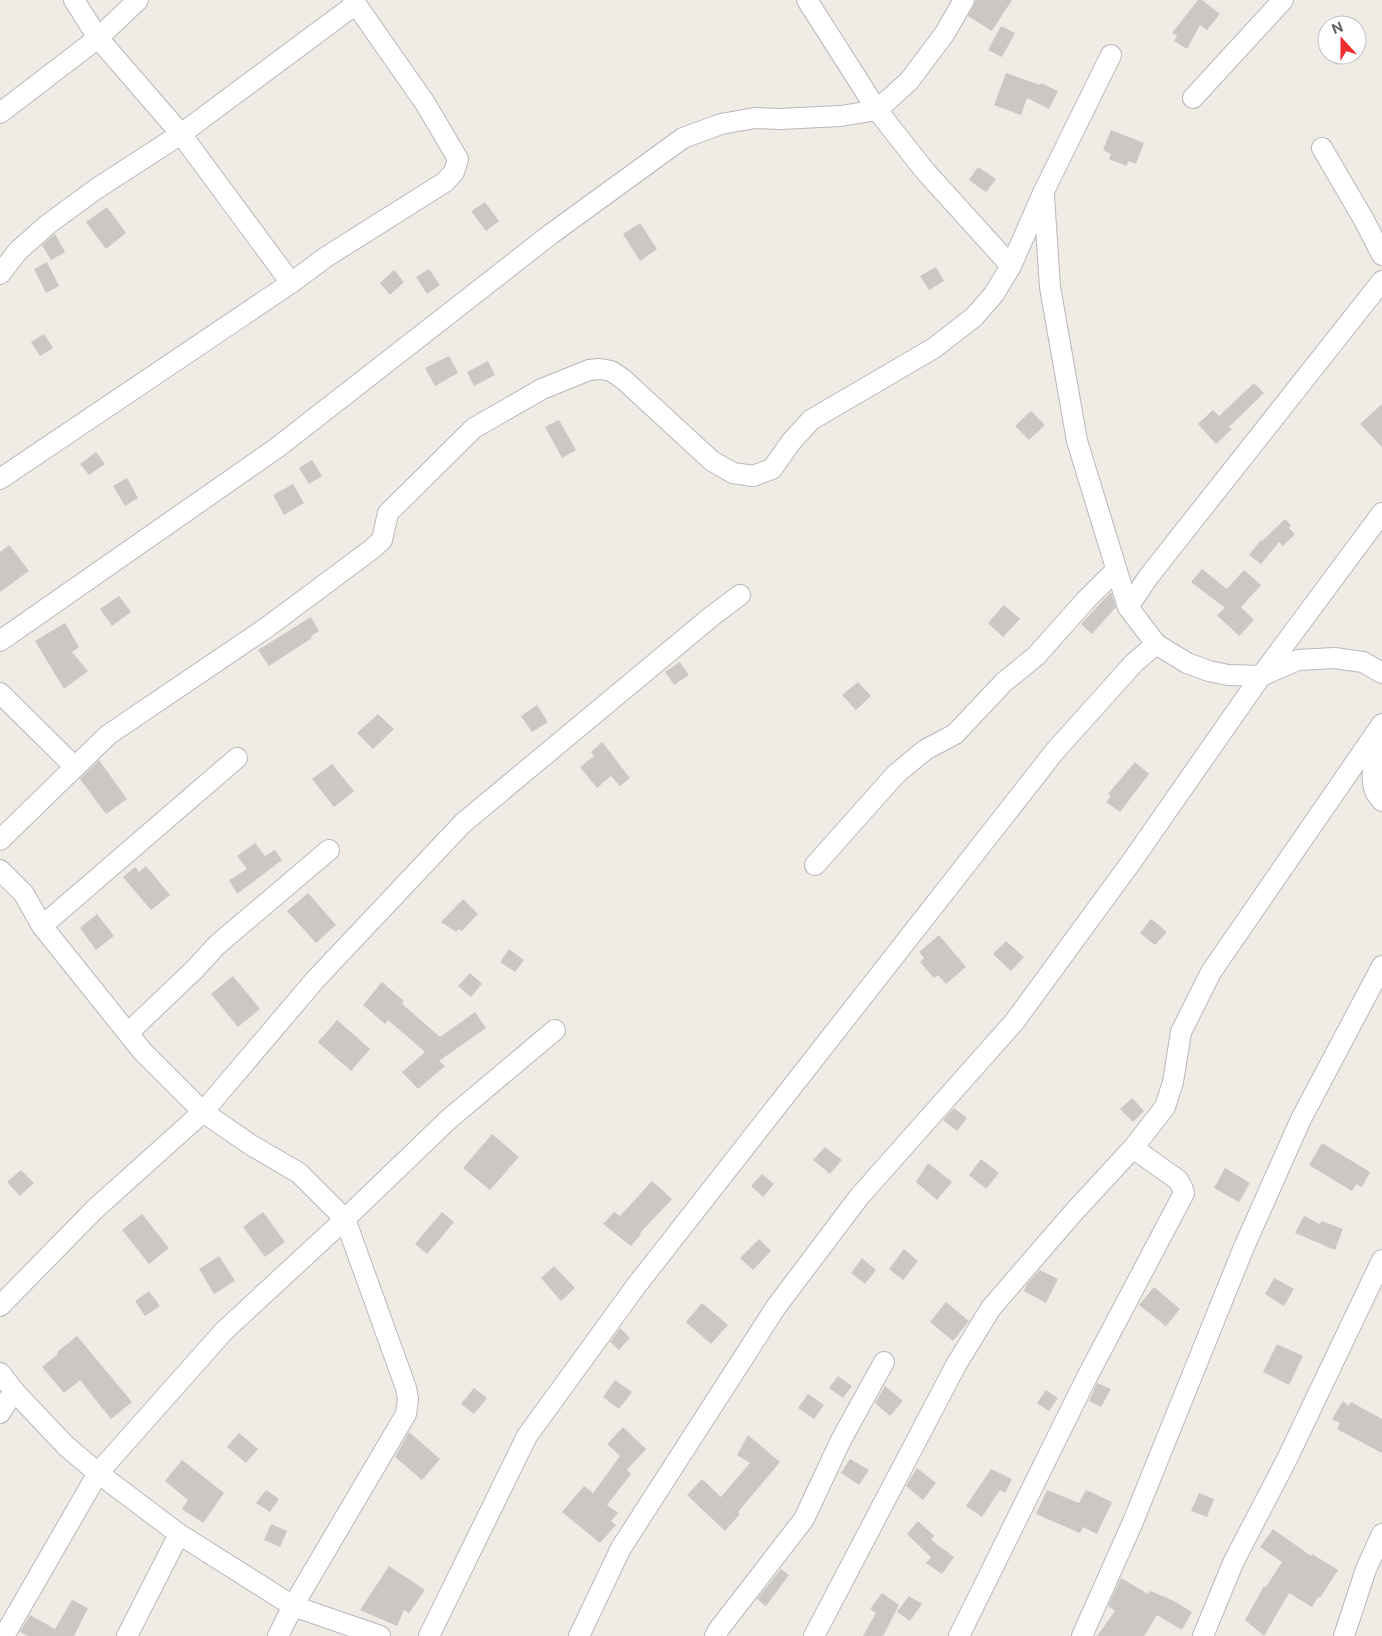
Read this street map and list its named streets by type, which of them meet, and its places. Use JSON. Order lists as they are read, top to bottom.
{
  "north": "top"
}
